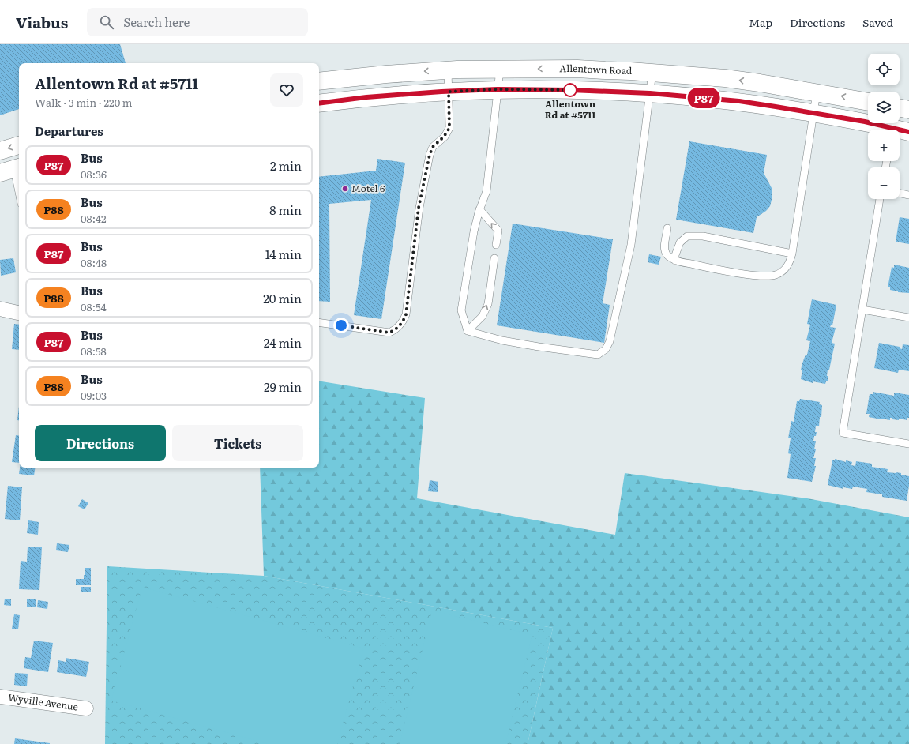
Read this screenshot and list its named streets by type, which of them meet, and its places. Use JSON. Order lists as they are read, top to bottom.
{
  "streets": {
    "main road": ["Allentown Road"],
    "street": ["Wyville Avenue"]
  },
  "places": ["Allentown Rd at #5711", "Motel 6"],
  "lines": ["bus line P87"],
  "page": {
    "header": "Viabus",
    "search": "Search here",
    "nav": ["Map", "Directions", "Saved"],
    "on_map": "P87",
    "map_buttons": ["+", "−"],
    "heading": [
      ["Allentown Rd at #5711", "Walk · 3 min · 220 m"],
      "Departures"
    ],
    "list": [
      {
        "mark": "P87",
        "name": "Bus",
        "note": "08:36",
        "value": "2 min"
      },
      {
        "mark": "P88",
        "name": "Bus",
        "note": "08:42",
        "value": "8 min"
      },
      {
        "mark": "P87",
        "name": "Bus",
        "note": "08:48",
        "value": "14 min"
      },
      {
        "mark": "P88",
        "name": "Bus",
        "note": "08:54",
        "value": "20 min"
      },
      {
        "mark": "P87",
        "name": "Bus",
        "note": "08:58",
        "value": "24 min"
      },
      {
        "mark": "P88",
        "name": "Bus",
        "note": "09:03",
        "value": "29 min"
      }
    ],
    "buttons": ["Directions", "Tickets"]
  }
}
